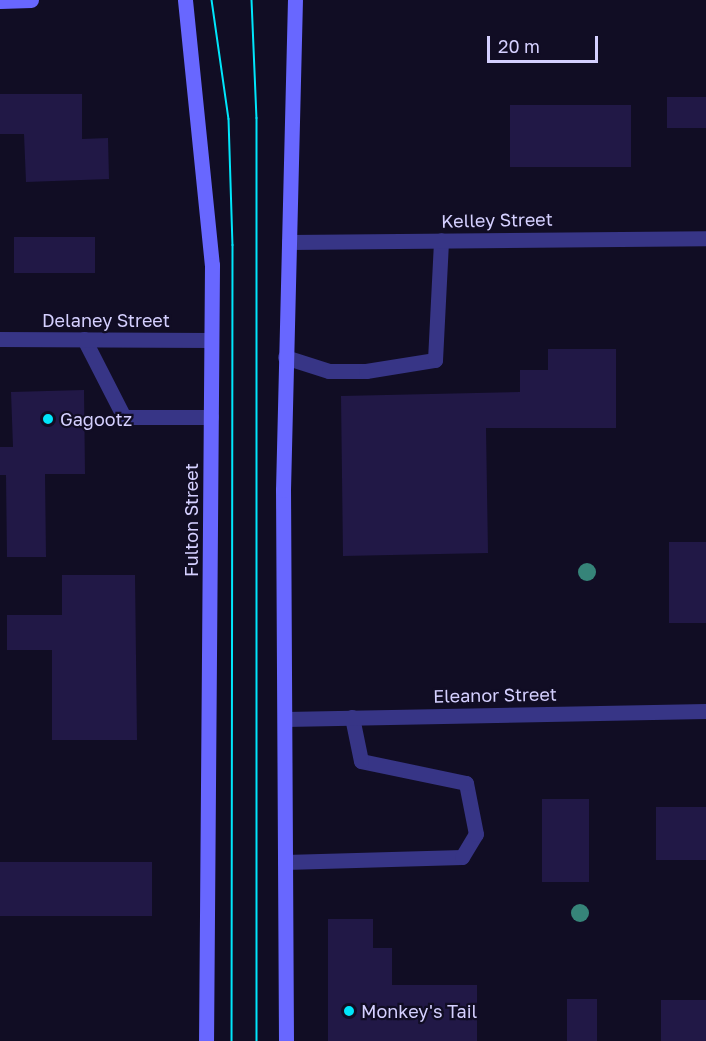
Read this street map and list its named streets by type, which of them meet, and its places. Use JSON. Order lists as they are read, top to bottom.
{
  "streets": {
    "main road": ["Fulton Street"],
    "street": ["Kelley Street", "Delaney Street", "Eleanor Street"]
  },
  "crossings": [
    ["Delaney Street", "Fulton Street"]
  ],
  "places": ["Gagootz", "Monkey's Tail"],
  "scale_bar": "20 m"
}
